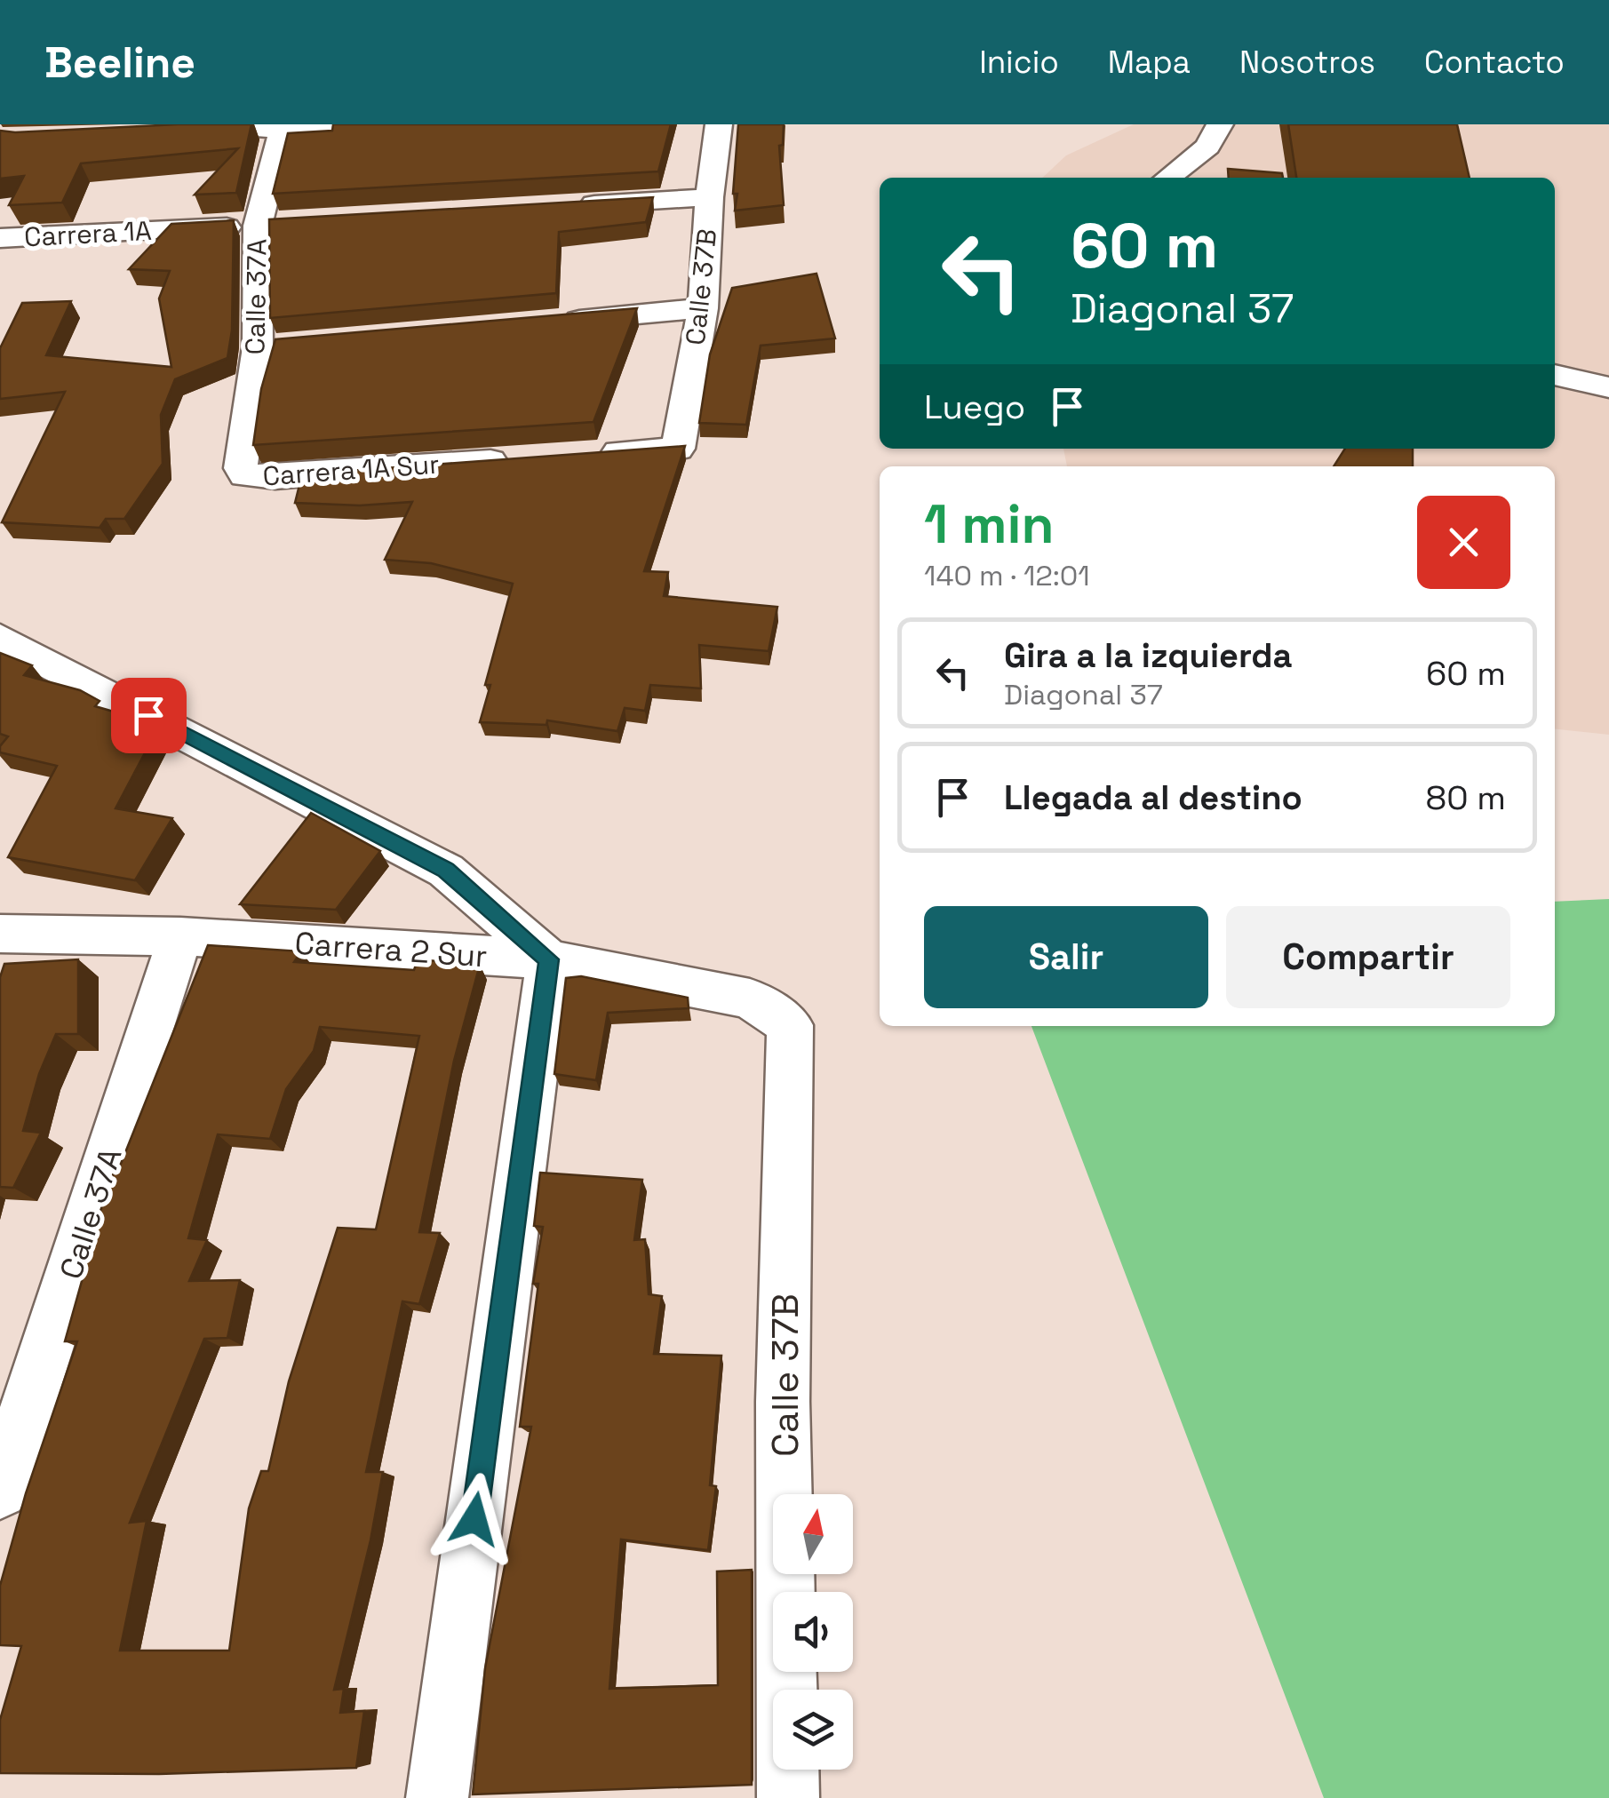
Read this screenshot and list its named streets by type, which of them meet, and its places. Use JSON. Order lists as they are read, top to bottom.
{
  "streets": {
    "street": [
      "Carrera 1A",
      "Calle 37B",
      "Calle 37A",
      "Carrera 1A Sur",
      "Carrera 2 Sur"
    ]
  },
  "crossings": [
    ["Carrera 1A", "Calle 37A"],
    ["Calle 37B", "Carrera 2 Sur"],
    ["Calle 37A", "Carrera 1A Sur"],
    ["Calle 37A", "Carrera 2 Sur"]
  ],
  "north": "top",
  "page": {
    "header": "Beeline",
    "nav": [
      "Inicio",
      "Mapa",
      "Nosotros",
      "Contacto"
    ],
    "turn": ["60 m", "Diagonal 37"],
    "then": "Luego",
    "heading": ["1 min", "140 m · 12:01"],
    "list": [
      {
        "name": "Gira a la izquierda",
        "note": "Diagonal 37",
        "value": "60 m"
      },
      {
        "name": "Llegada al destino",
        "value": "80 m"
      }
    ],
    "buttons": ["Salir", "Compartir"]
  }
}
